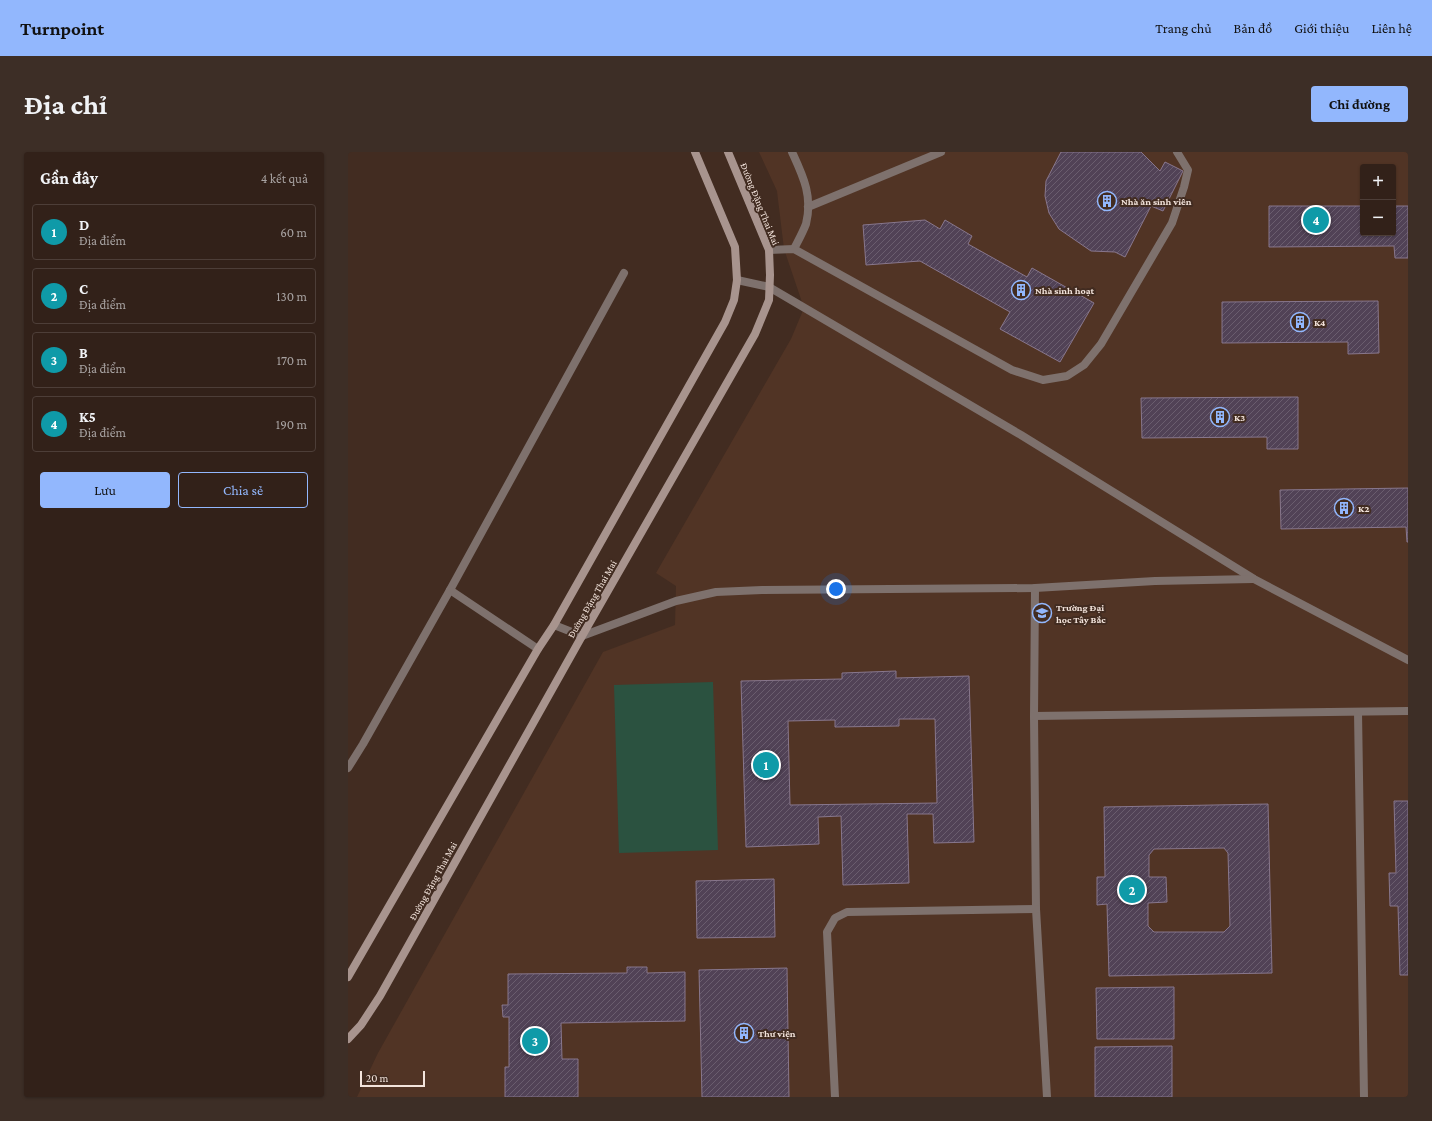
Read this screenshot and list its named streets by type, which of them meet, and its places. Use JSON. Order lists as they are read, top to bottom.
{
  "streets": {
    "street": ["Đường Đặng Thai Mai"]
  },
  "places": {
    "building": [
      "Nhà ăn sinh viên",
      "Nhà sinh hoạt",
      "K4",
      "K3",
      "K2",
      "Thư viện"
    ],
    "school or university": ["Trường Đại học Tây Bắc"]
  },
  "scale_bar": "20 m",
  "page": {
    "header": "Turnpoint",
    "nav": [
      "Trang chủ",
      "Bản đồ",
      "Giới thiệu",
      "Liên hệ"
    ],
    "buttons": [
      "Chỉ đường",
      ["Lưu", "Chia sẻ"]
    ],
    "title": "Địa chỉ",
    "heading": ["Gần đây", "4 kết quả"],
    "map_buttons": ["+", "−"],
    "list": [
      {
        "mark": "1",
        "name": "D",
        "note": "Địa điểm",
        "value": "60 m"
      },
      {
        "mark": "2",
        "name": "C",
        "note": "Địa điểm",
        "value": "130 m"
      },
      {
        "mark": "3",
        "name": "B",
        "note": "Địa điểm",
        "value": "170 m"
      },
      {
        "mark": "4",
        "name": "K5",
        "note": "Địa điểm",
        "value": "190 m"
      }
    ],
    "pins": [
      "4",
      "1",
      "2",
      "3"
    ],
    "scale": "20 m"
  }
}
